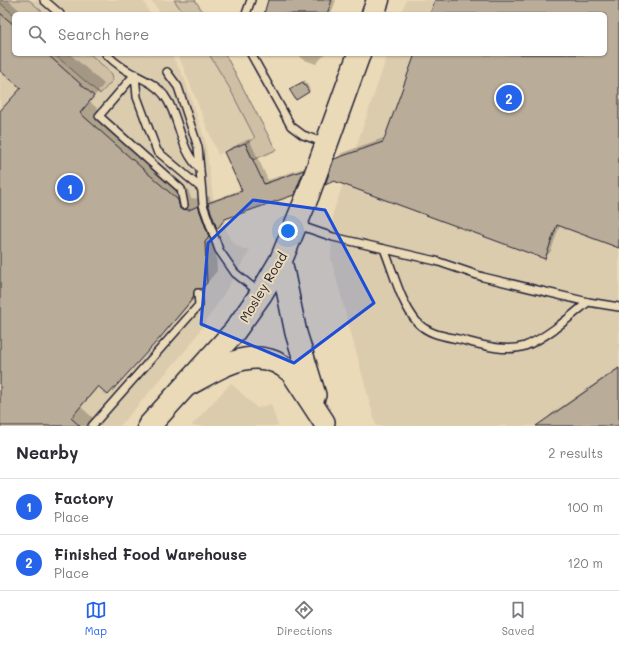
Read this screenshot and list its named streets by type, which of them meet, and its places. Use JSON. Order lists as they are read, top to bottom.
{
  "streets": {
    "main road": ["Mosley Road"]
  },
  "page": {
    "search": "Search here",
    "pins": ["2", "1"],
    "heading": ["Nearby", "2 results"],
    "list": [
      {
        "mark": "1",
        "name": "Factory",
        "note": "Place",
        "value": "100 m"
      },
      {
        "mark": "2",
        "name": "Finished Food Warehouse",
        "note": "Place",
        "value": "120 m"
      }
    ],
    "nav": ["Map", "Directions", "Saved"]
  }
}
